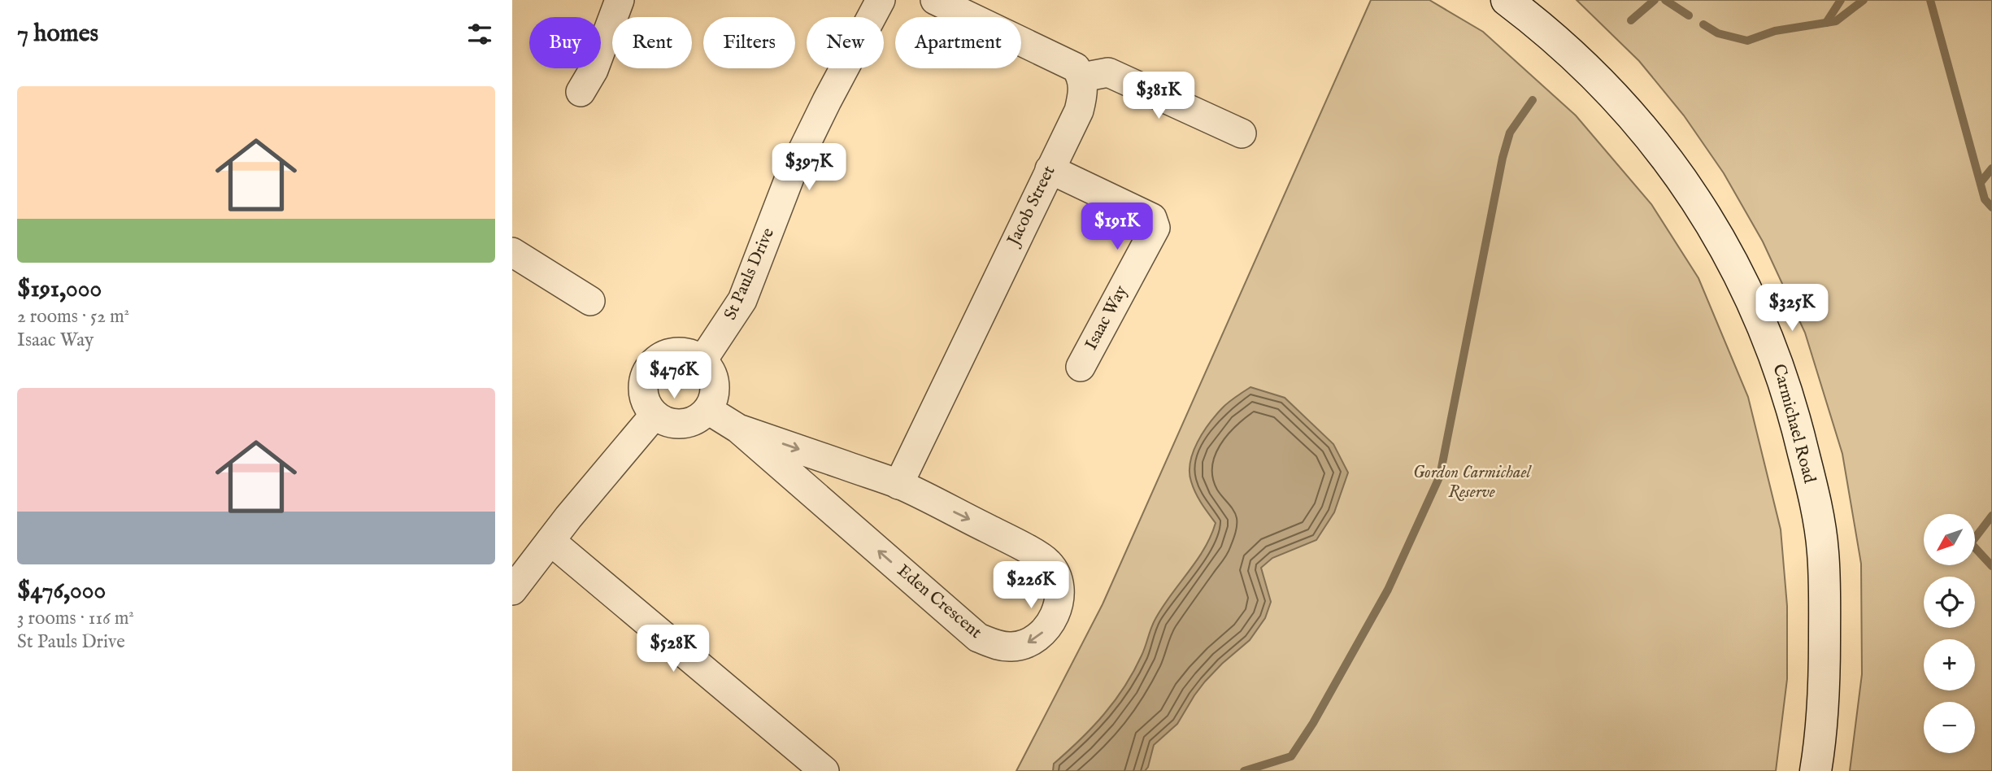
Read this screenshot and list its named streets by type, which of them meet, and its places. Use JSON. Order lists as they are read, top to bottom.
{
  "streets": {
    "street": [
      "Jacob Street",
      "St Pauls Drive",
      "Isaac Way",
      "Carmichael Road",
      "Eden Crescent"
    ]
  },
  "crossings": [
    ["Jacob Street", "Isaac Way"],
    ["Jacob Street", "Eden Crescent"],
    ["St Pauls Drive", "Eden Crescent"]
  ],
  "parks": ["Gordon Carmichael Reserve"],
  "north": "bottom left",
  "page": {
    "heading": "7 homes",
    "chip": [
      "Buy",
      "Rent",
      "Filters",
      "New",
      "Apartment"
    ],
    "list": [
      {
        "name": "$191,000",
        "note": "2 rooms · 52 m² · Isaac Way"
      },
      {
        "name": "$476,000",
        "note": "3 rooms · 116 m² · St Pauls Drive"
      }
    ],
    "price": [
      "$381K",
      "$397K",
      "$191K",
      "$325K",
      "$476K",
      "$226K",
      "$528K"
    ],
    "map_buttons": ["+", "−"]
  }
}
